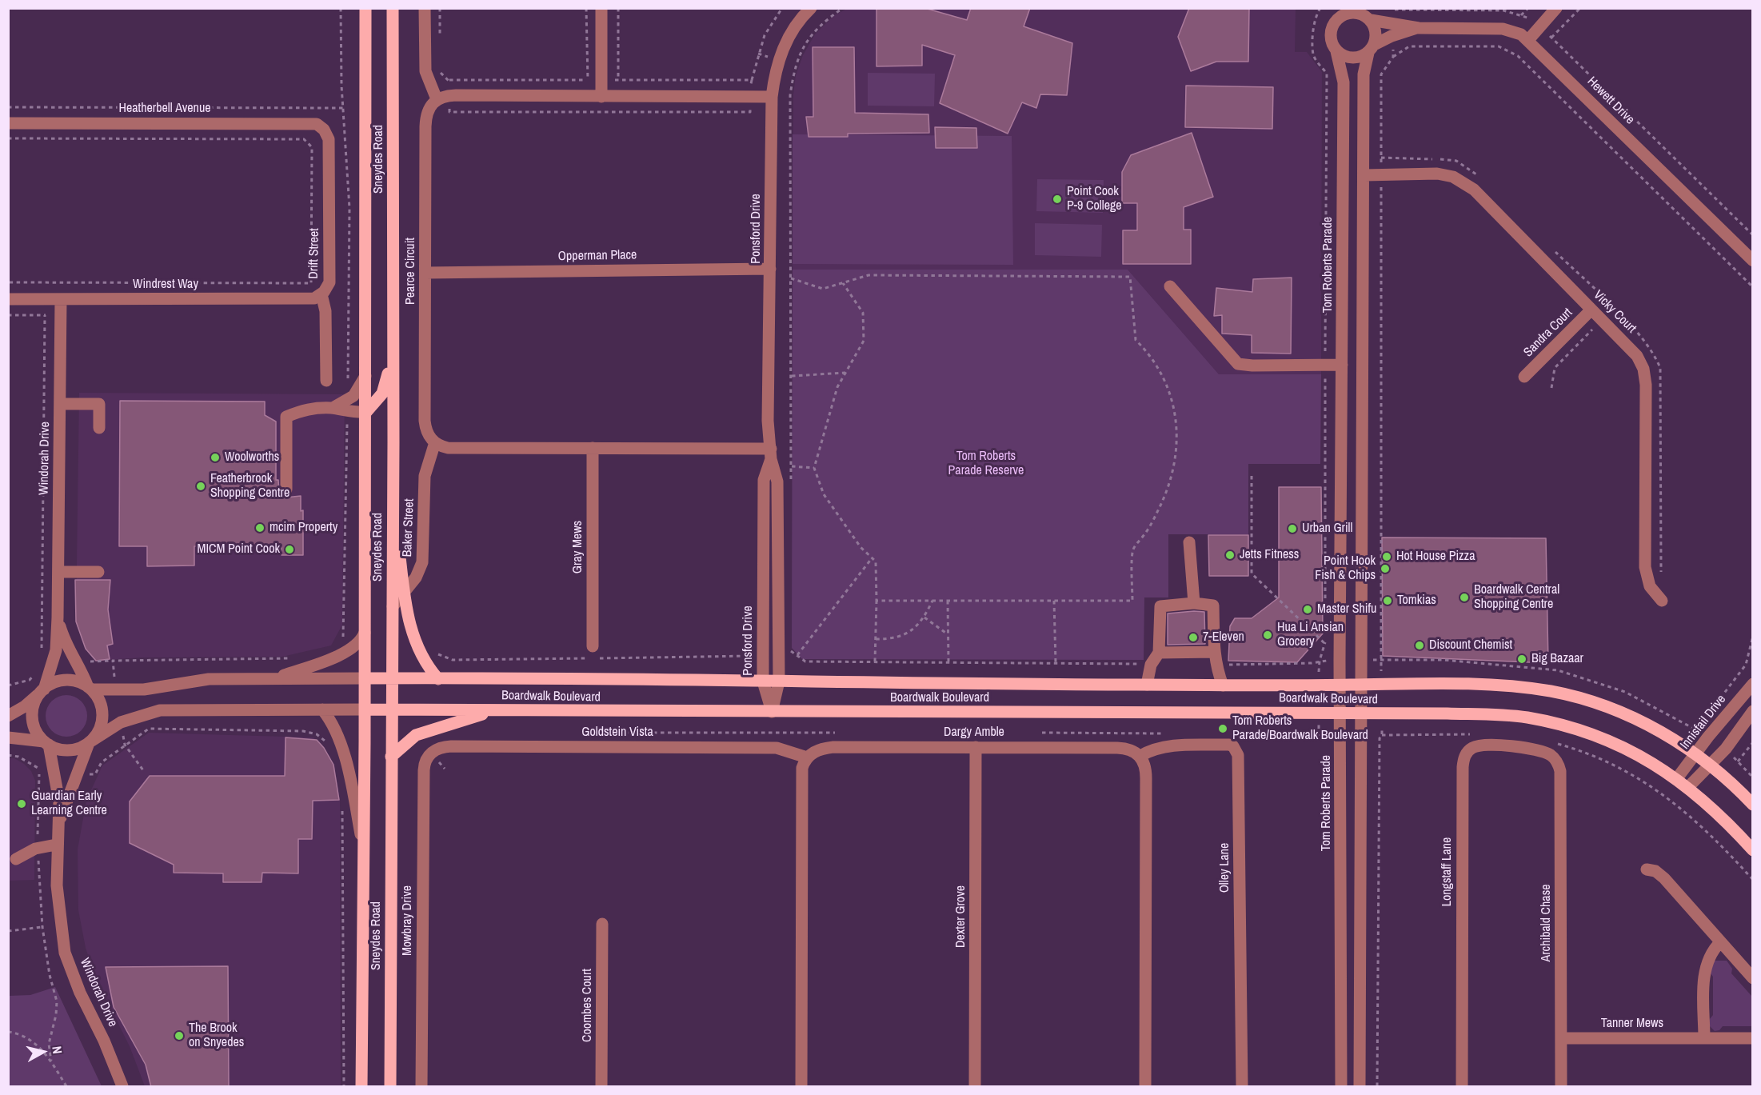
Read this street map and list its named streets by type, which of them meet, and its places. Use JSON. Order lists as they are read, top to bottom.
{
  "streets": {
    "main road": ["Sneydes Road", "Boardwalk Boulevard"],
    "street": [
      "Hewett Drive",
      "Heatherbell Avenue",
      "Ponsford Drive",
      "Drift Street",
      "Opperman Place",
      "Tom Roberts Parade",
      "Pearce Circuit",
      "Windrest Way",
      "Vicky Court",
      "Sandra Court",
      "Windorah Drive",
      "Baker Street",
      "Gray Mews",
      "Innisfail Drive",
      "Goldstein Vista",
      "Dargy Amble",
      "Olley Lane",
      "Longstaff Lane",
      "Dexter Grove",
      "Mowbray Drive",
      "Archibald Chase",
      "Coombes Court",
      "Tanner Mews"
    ]
  },
  "crossings": [
    ["Hewett Drive", "Tom Roberts Parade"],
    ["Heatherbell Avenue", "Drift Street"],
    ["Sneydes Road", "Baker Street"],
    ["Sneydes Road", "Boardwalk Boulevard"],
    ["Ponsford Drive", "Opperman Place"],
    ["Ponsford Drive", "Boardwalk Boulevard"],
    ["Drift Street", "Windrest Way"],
    ["Opperman Place", "Pearce Circuit"],
    ["Tom Roberts Parade", "Boardwalk Boulevard"],
    ["Pearce Circuit", "Baker Street"],
    ["Windrest Way", "Windorah Drive"],
    ["Vicky Court", "Sandra Court"],
    ["Windorah Drive", "Boardwalk Boulevard"],
    ["Boardwalk Boulevard", "Innisfail Drive"],
    ["Goldstein Vista", "Dargy Amble"],
    ["Goldstein Vista", "Mowbray Drive"],
    ["Dargy Amble", "Olley Lane"],
    ["Dargy Amble", "Dexter Grove"],
    ["Longstaff Lane", "Archibald Chase"],
    ["Archibald Chase", "Tanner Mews"]
  ],
  "parks": ["Tom Roberts Parade Reserve"],
  "places": [
    "Point Cook P-9 College",
    "Woolworths",
    "Featherbrook Shopping Centre",
    "mcim Property",
    "Urban Grill",
    "MICM Point Cook",
    "Jetts Fitness",
    "Hot House Pizza",
    "Point Hook Fish & Chips",
    "Boardwalk Central Shopping Centre",
    "Tomkias",
    "Master Shifu",
    "Hua Li Ansian Grocery",
    "7-Eleven",
    "Discount Chemist",
    "Big Bazaar",
    "Tom Roberts Parade/Boardwalk Boulevard",
    "Guardian Early Learning Centre",
    "The Brook on Snyedes"
  ],
  "north": "right"
}
